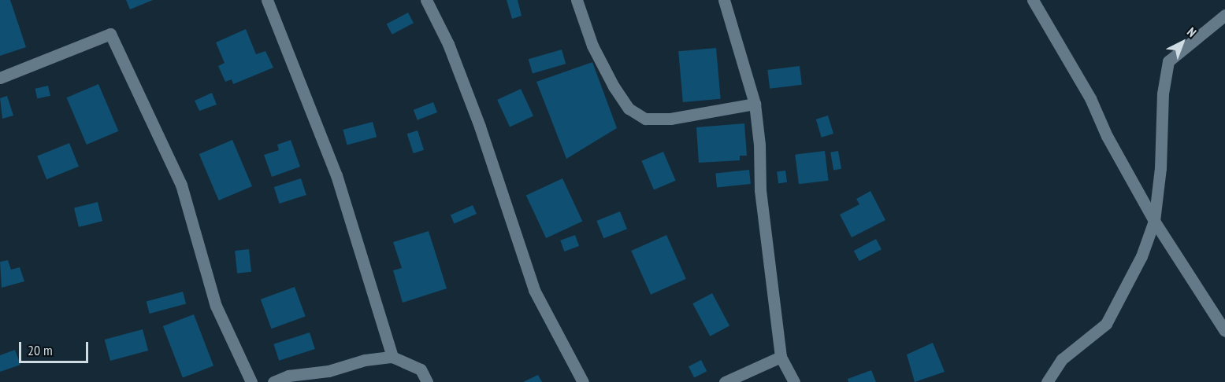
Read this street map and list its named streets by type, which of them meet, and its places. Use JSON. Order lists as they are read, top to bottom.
{
  "scale_bar": "20 m",
  "north": "top right"
}
